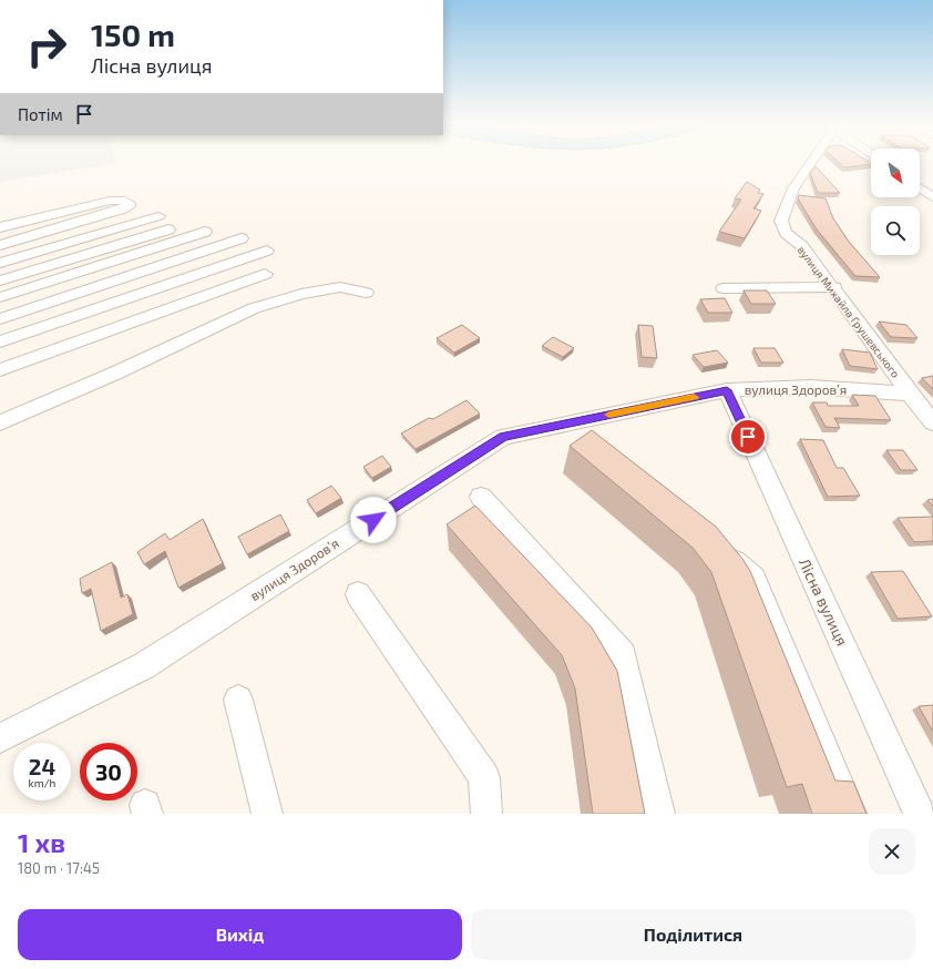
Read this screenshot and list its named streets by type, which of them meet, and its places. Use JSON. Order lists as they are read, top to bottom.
{
  "streets": {
    "street": ["вулиця Михайла Грушевського", "вулиця Здоровʼя", "Лісна вулиця"]
  },
  "crossings": [
    ["вулиця Михайла Грушевського", "вулиця Здоровʼя"],
    ["вулиця Здоровʼя", "Лісна вулиця"]
  ],
  "north": "bottom right",
  "page": {
    "turn": ["150 m", "Лісна вулиця"],
    "then": "Потім",
    "speed": "24 km/h",
    "limit": "30",
    "heading": ["1 хв", "180 m · 17:45"],
    "buttons": ["Вихід", "Поділитися"]
  }
}
